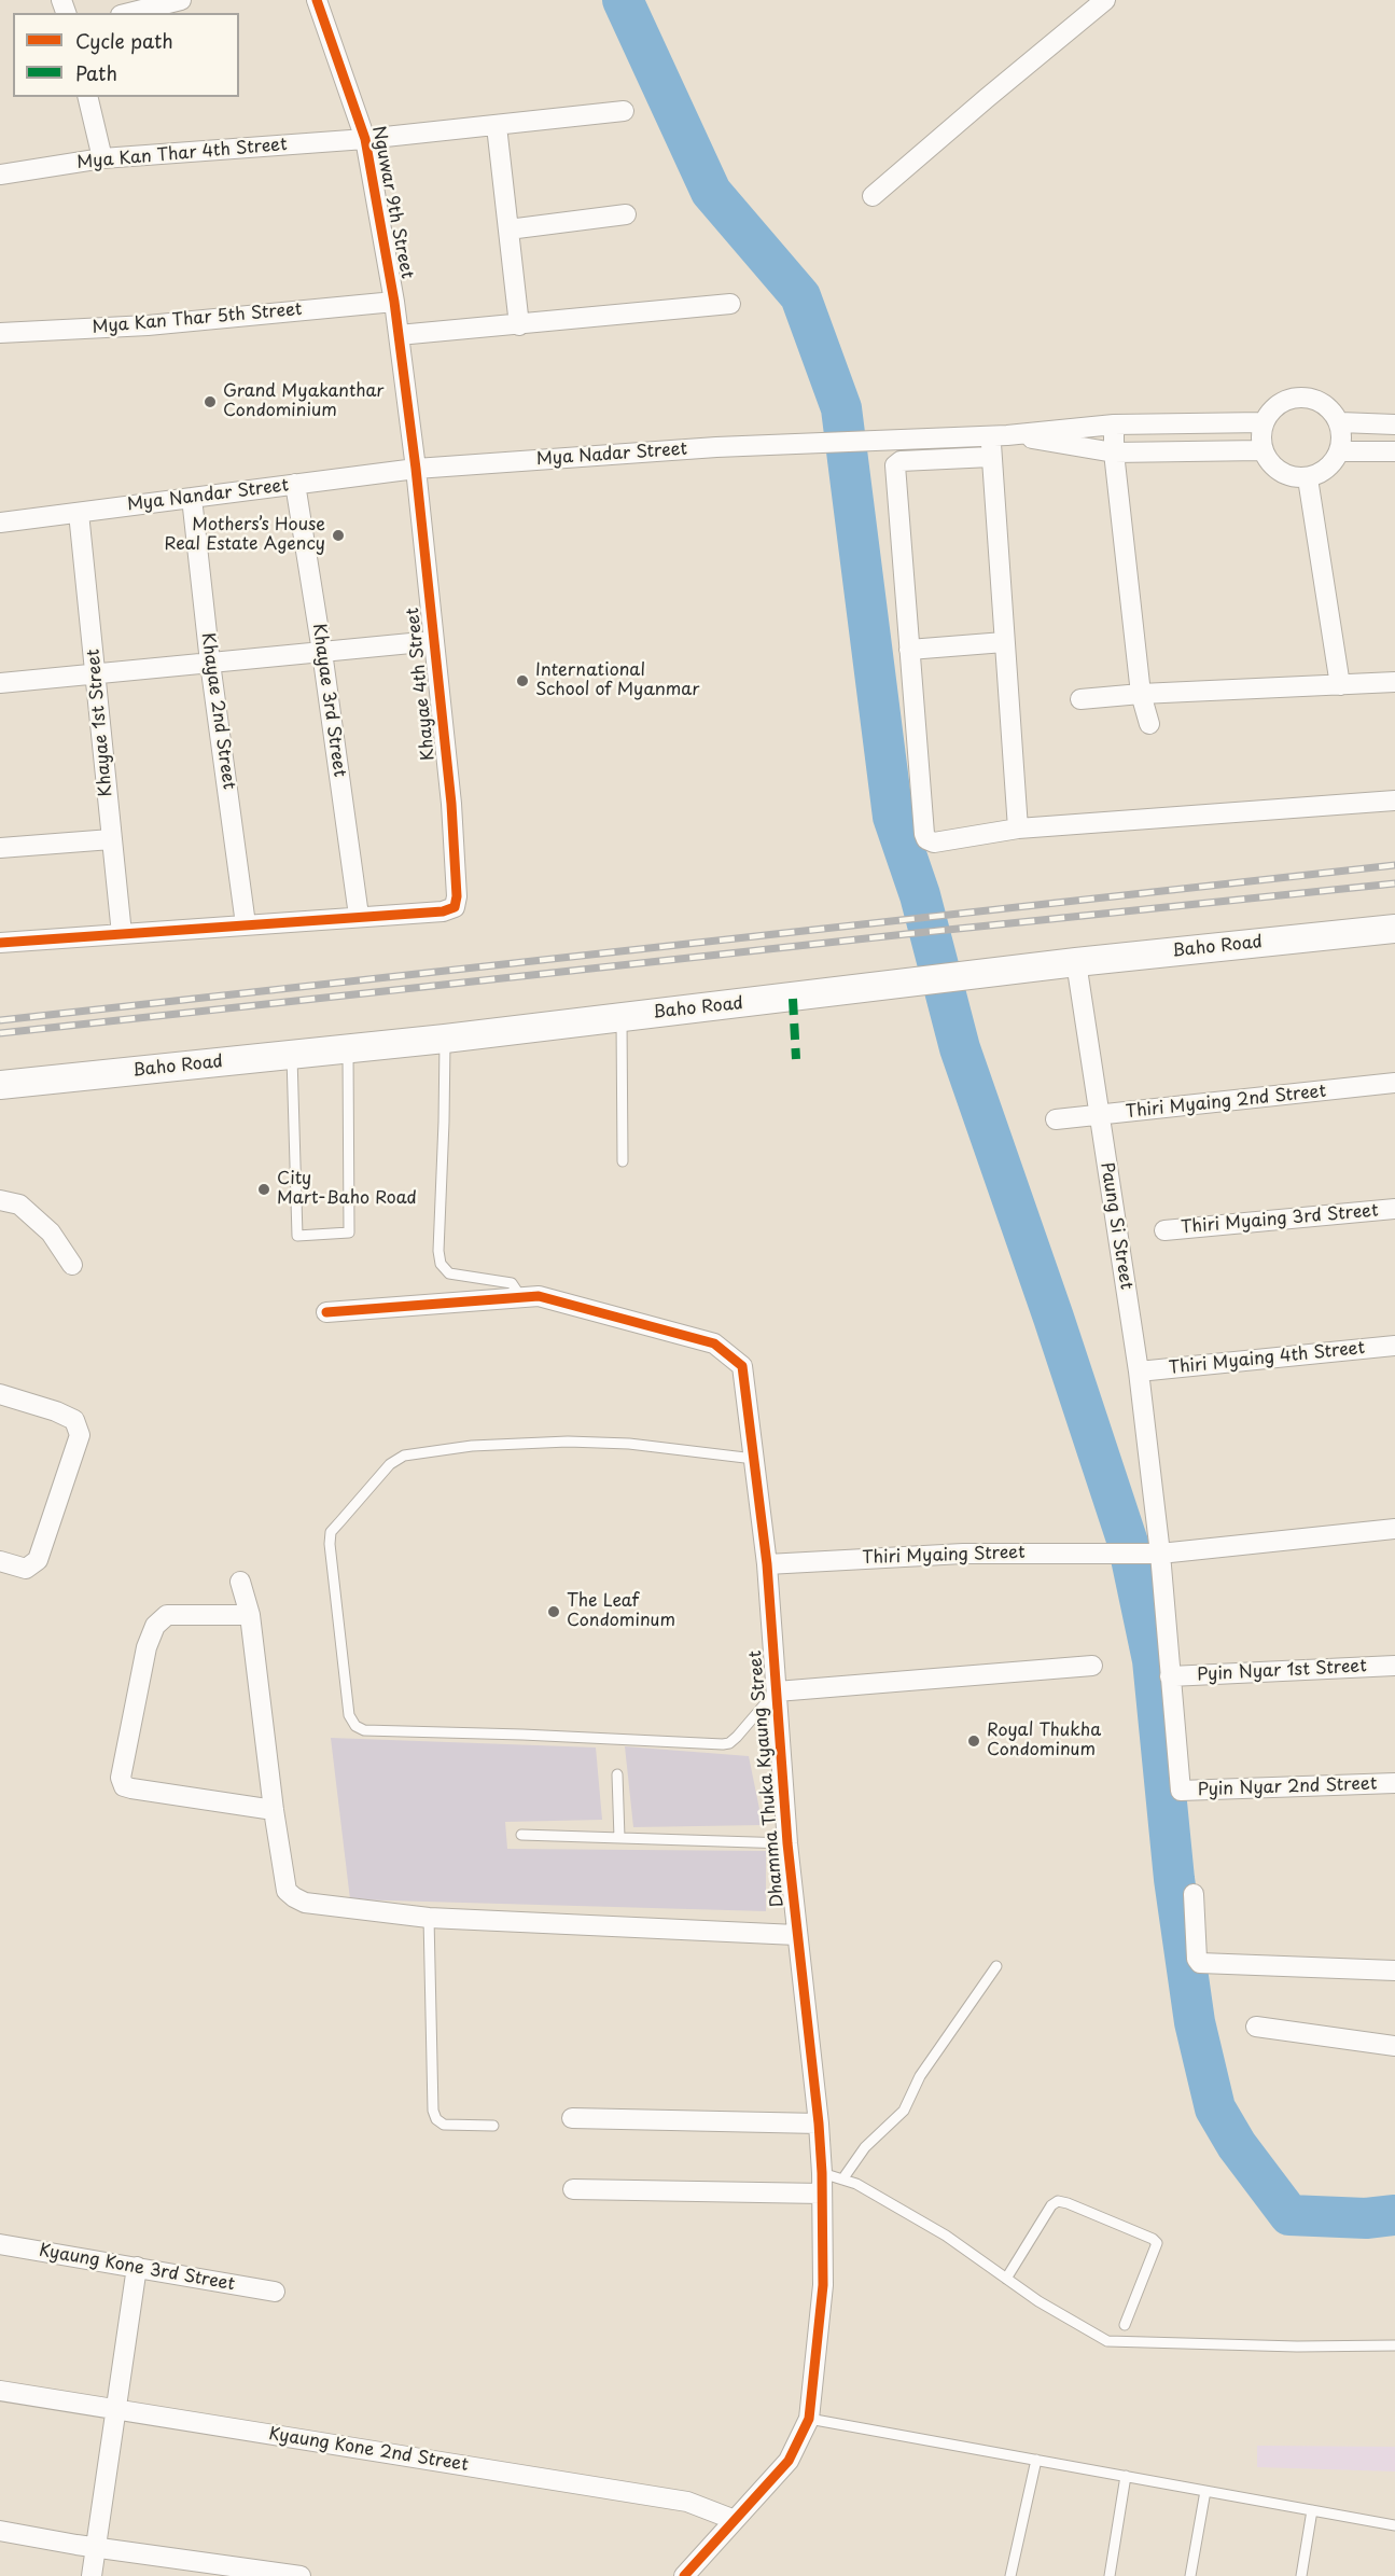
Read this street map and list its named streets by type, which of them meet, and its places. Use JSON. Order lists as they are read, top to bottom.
{
  "streets": {
    "main road": ["Baho Road"],
    "street": [
      "Mya Kan Thar 4th Street",
      "Nguwar 9th Street",
      "Mya Kan Thar 5th Street",
      "Mya Nadar Street",
      "Mya Nandar Street",
      "Khayae 4th Street",
      "Khayae 3rd Street",
      "Khayae 2nd Street",
      "Khayae 1st Street",
      "Thiri Myaing 2nd Street",
      "Thiri Myaing 3rd Street",
      "Paung Si Street",
      "Thiri Myaing 4th Street",
      "Thiri Myaing Street",
      "Pyin Nyar 1st Street",
      "Dhamma Thuka Kyaung Street",
      "Pyin Nyar 2nd Street",
      "Kyaung Kone 3rd Street",
      "Kyaung Kone 2nd Street"
    ]
  },
  "crossings": [
    ["Mya Kan Thar 4th Street", "Nguwar 9th Street"],
    ["Nguwar 9th Street", "Mya Kan Thar 5th Street"],
    ["Nguwar 9th Street", "Khayae 4th Street"],
    ["Mya Nadar Street", "Mya Nandar Street"],
    ["Mya Nadar Street", "Khayae 4th Street"],
    ["Mya Nandar Street", "Khayae 4th Street"],
    ["Mya Nandar Street", "Khayae 3rd Street"],
    ["Mya Nandar Street", "Khayae 2nd Street"],
    ["Mya Nandar Street", "Khayae 1st Street"],
    ["Khayae 4th Street", "Khayae 3rd Street"],
    ["Baho Road", "Paung Si Street"],
    ["Thiri Myaing 2nd Street", "Paung Si Street"],
    ["Paung Si Street", "Thiri Myaing 4th Street"],
    ["Paung Si Street", "Thiri Myaing Street"],
    ["Thiri Myaing Street", "Dhamma Thuka Kyaung Street"],
    ["Pyin Nyar 1st Street", "Pyin Nyar 2nd Street"],
    ["Dhamma Thuka Kyaung Street", "Kyaung Kone 2nd Street"]
  ],
  "places": [
    "Grand Myakanthar Condominium",
    "Mothers’s House Real Estate Agency",
    "International School of Myanmar",
    "City Mart-Baho Road",
    "The Leaf Condominum",
    "Royal Thukha Condominum"
  ],
  "legend": ["Cycle path", "Path"]
}
